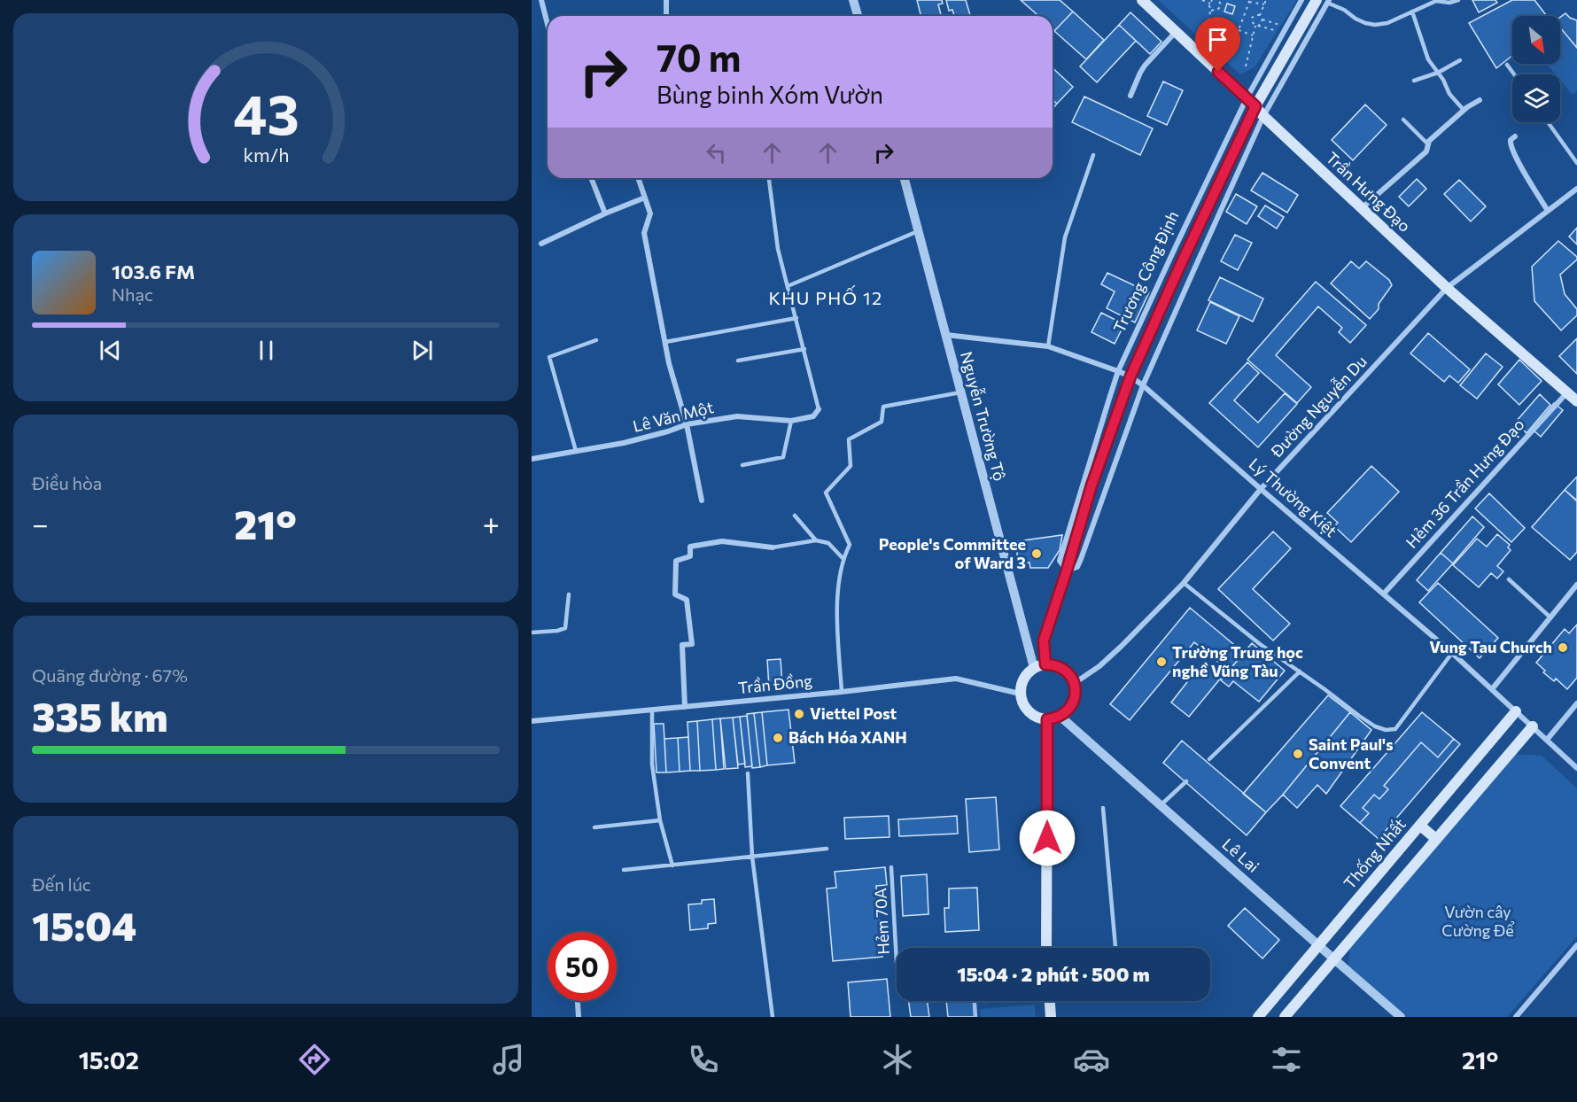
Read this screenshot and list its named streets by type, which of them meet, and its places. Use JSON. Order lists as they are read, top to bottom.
{
  "streets": {
    "main road": ["Trần Hưng Đạo", "Trương Công Định", "Thống Nhất"],
    "street": [
      "Đường Nguyễn Du",
      "Nguyễn Trường Tộ",
      "Lê Văn Một",
      "Hẻm 36 Trần Hưng Đạo",
      "Lý Thường Kiệt",
      "Trần Đồng",
      "Lê Lai"
    ],
    "lane": ["Hẻm 70A"]
  },
  "crossings": [
    ["Trần Hưng Đạo", "Trương Công Định"],
    ["Trần Hưng Đạo", "Đường Nguyễn Du"],
    ["Trần Hưng Đạo", "Hẻm 36 Trần Hưng Đạo"],
    ["Trương Công Định", "Đường Nguyễn Du"],
    ["Trương Công Định", "Nguyễn Trường Tộ"],
    ["Trương Công Định", "Lý Thường Kiệt"],
    ["Trương Công Định", "Trần Đồng"],
    ["Trương Công Định", "Lê Lai"],
    ["Đường Nguyễn Du", "Nguyễn Trường Tộ"],
    ["Đường Nguyễn Du", "Lý Thường Kiệt"],
    ["Đường Nguyễn Du", "Trần Đồng"],
    ["Đường Nguyễn Du", "Lê Lai"],
    ["Nguyễn Trường Tộ", "Lý Thường Kiệt"],
    ["Nguyễn Trường Tộ", "Trần Đồng"],
    ["Nguyễn Trường Tộ", "Lê Lai"],
    ["Hẻm 36 Trần Hưng Đạo", "Lý Thường Kiệt"],
    ["Lý Thường Kiệt", "Thống Nhất"],
    ["Trần Đồng", "Lê Lai"],
    ["Thống Nhất", "Lê Lai"]
  ],
  "districts": ["KHU PHỐ 12"],
  "parks": ["Vườn cây Cường Để"],
  "places": [
    "People's Committee of Ward 3",
    "Vung Tau Church",
    "Trường Trung học nghề Vũng Tàu",
    "Viettel Post",
    "Bách Hóa XANH",
    "Saint Paul's Convent"
  ],
  "north": "bottom right",
  "page": {
    "turn": ["70 m", "Bùng binh Xóm Vườn"],
    "song": ["103.6 FM", "Nhạc"],
    "tile": [
      "Điều hòa",
      ["Quãng đường · 67%", "335 km"],
      ["Đến lúc", "15:04"]
    ],
    "heat": ["−", "21°", "+"],
    "limit": "50",
    "trip": "15:04 · 2 phút · 500 m",
    "tabs": ["15:02", "21°"],
    "gauge": ["43", "km/h"]
  }
}
